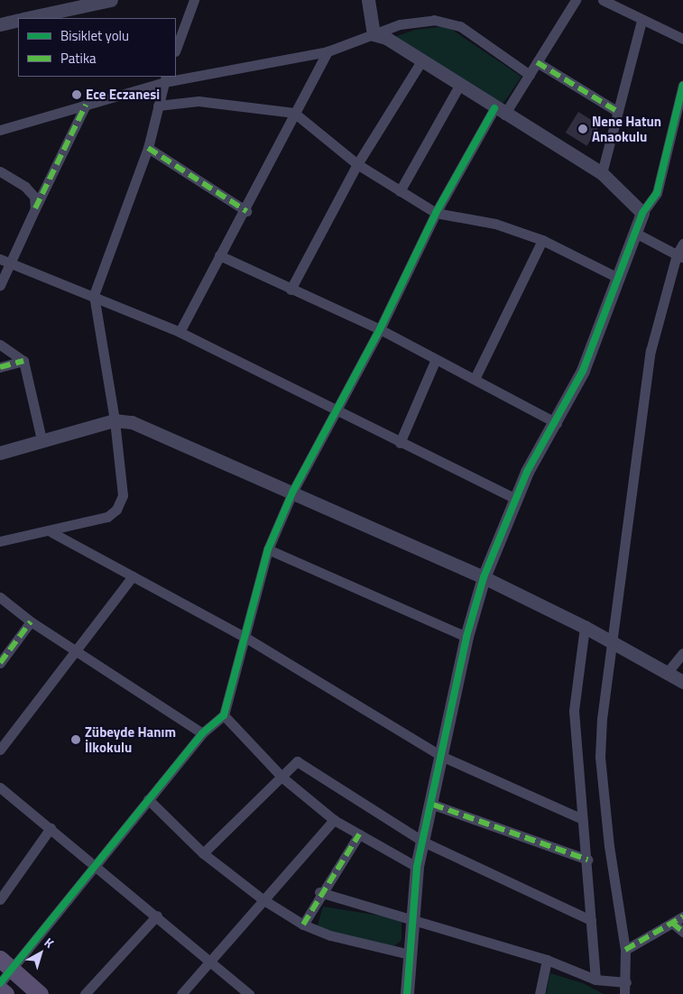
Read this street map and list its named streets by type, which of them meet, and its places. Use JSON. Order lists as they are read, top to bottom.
{
  "places": ["Ece Eczanesi", "Nene Hatun Anaokulu", "Zübeyde Hanım İlkokulu"],
  "legend": ["Bisiklet yolu", "Patika"],
  "north": "top right"
}
